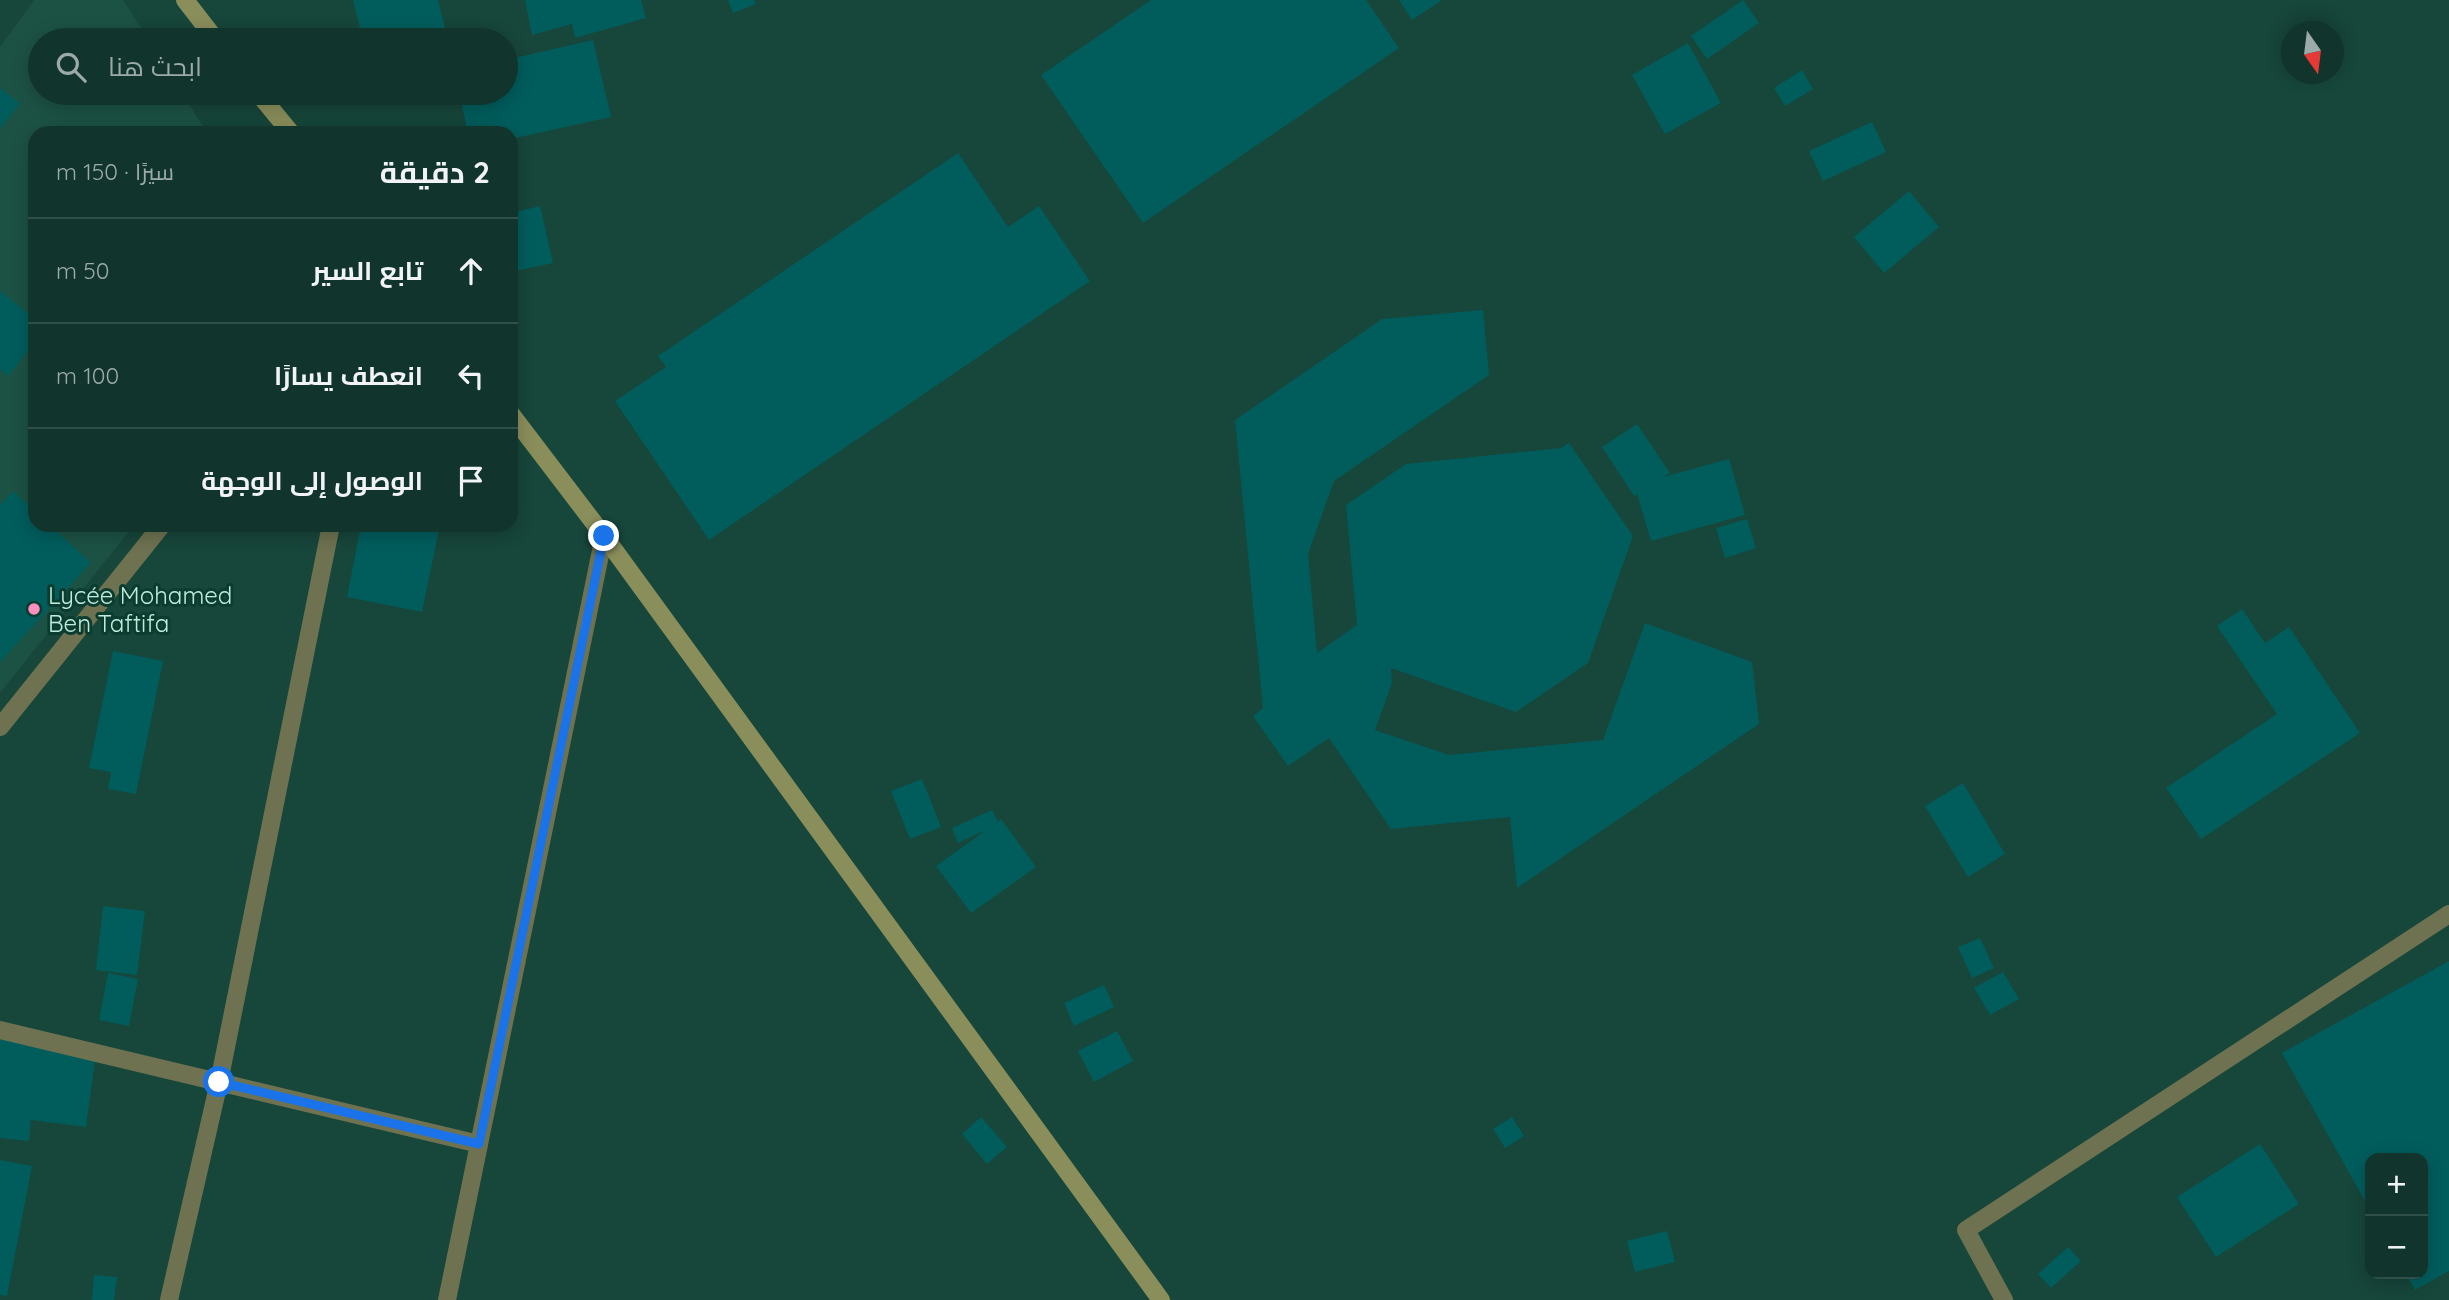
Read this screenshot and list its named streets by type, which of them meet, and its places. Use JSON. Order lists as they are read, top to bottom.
{
  "places": ["Lycée Mohamed Ben Taftifa"],
  "north": "bottom",
  "page": {
    "search": "ابحث هنا",
    "heading": ["2 دقيقة", "سيرًا · 150 m"],
    "list": [
      ["تابع السير", "50 m"],
      ["انعطف يسارًا", "100 m"],
      "الوصول إلى الوجهة"
    ],
    "map_buttons": ["+", "−"]
  }
}
